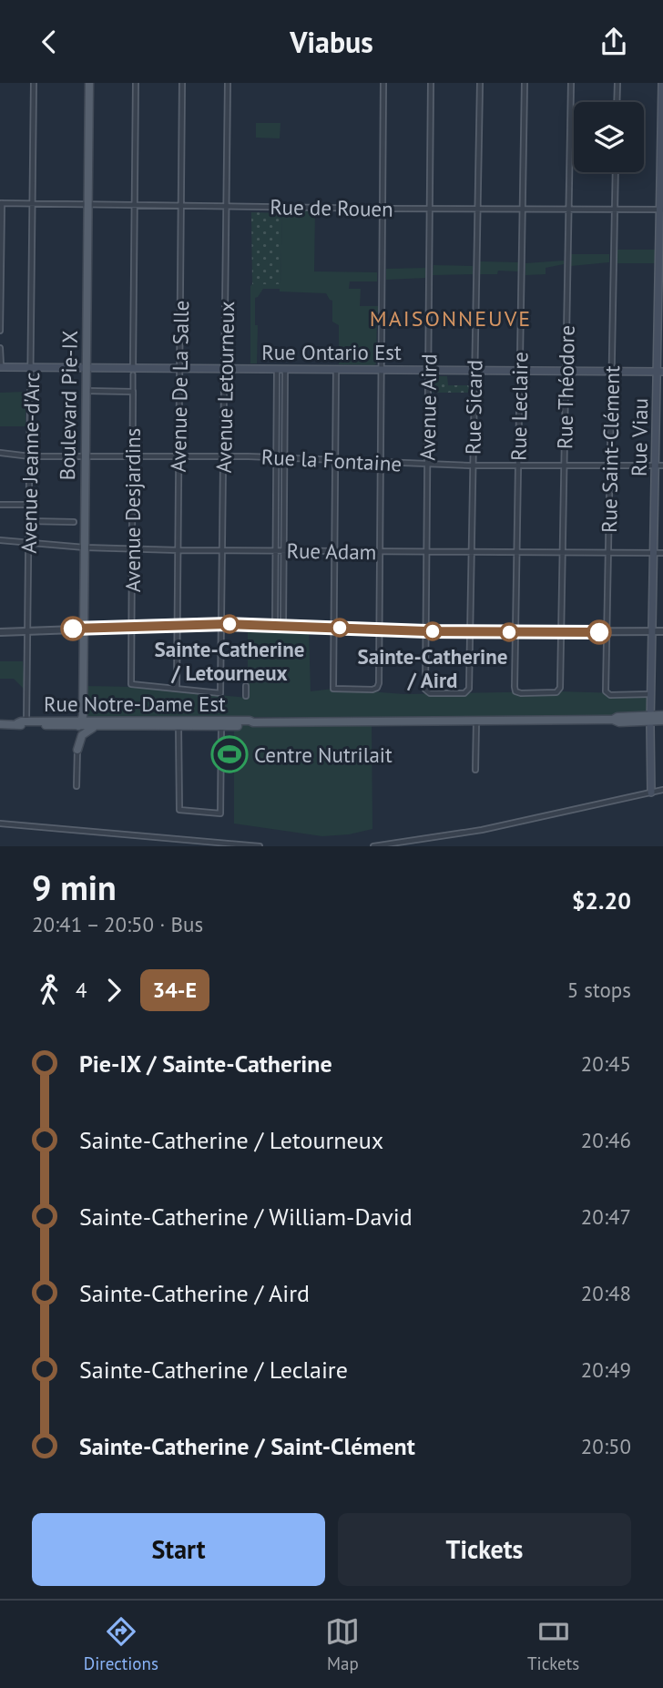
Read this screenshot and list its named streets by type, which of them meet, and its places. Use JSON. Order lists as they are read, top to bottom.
{
  "streets": {
    "main road": [
      "Rue Ontario Est",
      "Boulevard Pie-IX",
      "Rue Viau",
      "Rue Notre-Dame Est"
    ],
    "street": [
      "Rue de Rouen",
      "Avenue De La Salle",
      "Avenue Letourneux",
      "Rue Théodore",
      "Rue Leclaire",
      "Avenue Aird",
      "Rue Sicard",
      "Rue Saint-Clément",
      "Rue la Fontaine",
      "Avenue Jeanne-d'Arc",
      "Avenue Desjardins",
      "Rue Adam"
    ]
  },
  "crossings": [
    ["Rue de Rouen", "Avenue De La Salle"],
    ["Rue de Rouen", "Avenue Letourneux"],
    ["Rue de Rouen", "Rue Théodore"],
    ["Rue de Rouen", "Boulevard Pie-IX"],
    ["Rue de Rouen", "Rue Leclaire"],
    ["Rue de Rouen", "Avenue Aird"],
    ["Rue de Rouen", "Rue Sicard"],
    ["Rue de Rouen", "Rue Viau"],
    ["Rue de Rouen", "Rue Saint-Clément"],
    ["Rue de Rouen", "Avenue Jeanne-d'Arc"],
    ["Rue de Rouen", "Avenue Desjardins"],
    ["Rue Ontario Est", "Avenue De La Salle"],
    ["Rue Ontario Est", "Avenue Letourneux"],
    ["Rue Ontario Est", "Rue Théodore"],
    ["Rue Ontario Est", "Boulevard Pie-IX"],
    ["Rue Ontario Est", "Rue Leclaire"],
    ["Rue Ontario Est", "Avenue Aird"],
    ["Rue Ontario Est", "Rue Sicard"],
    ["Rue Ontario Est", "Rue Viau"],
    ["Rue Ontario Est", "Rue Saint-Clément"],
    ["Rue Ontario Est", "Avenue Jeanne-d'Arc"],
    ["Rue Ontario Est", "Avenue Desjardins"],
    ["Avenue De La Salle", "Avenue Letourneux"],
    ["Avenue De La Salle", "Rue la Fontaine"],
    ["Avenue De La Salle", "Avenue Desjardins"],
    ["Avenue De La Salle", "Rue Adam"],
    ["Avenue Letourneux", "Rue la Fontaine"],
    ["Avenue Letourneux", "Avenue Desjardins"],
    ["Avenue Letourneux", "Rue Adam"],
    ["Rue Théodore", "Rue Leclaire"],
    ["Rue Théodore", "Rue la Fontaine"],
    ["Rue Théodore", "Rue Adam"],
    ["Boulevard Pie-IX", "Rue la Fontaine"],
    ["Boulevard Pie-IX", "Rue Adam"],
    ["Boulevard Pie-IX", "Rue Notre-Dame Est"],
    ["Rue Leclaire", "Rue la Fontaine"],
    ["Rue Leclaire", "Rue Adam"],
    ["Avenue Aird", "Rue Sicard"],
    ["Avenue Aird", "Rue la Fontaine"],
    ["Avenue Aird", "Rue Adam"],
    ["Rue Sicard", "Rue la Fontaine"],
    ["Rue Sicard", "Rue Adam"],
    ["Rue Viau", "Rue Saint-Clément"],
    ["Rue Viau", "Rue la Fontaine"],
    ["Rue Viau", "Rue Adam"],
    ["Rue Viau", "Rue Notre-Dame Est"],
    ["Rue Saint-Clément", "Rue la Fontaine"],
    ["Rue Saint-Clément", "Rue Adam"],
    ["Rue la Fontaine", "Avenue Jeanne-d'Arc"],
    ["Rue la Fontaine", "Avenue Desjardins"],
    ["Avenue Jeanne-d'Arc", "Rue Adam"],
    ["Avenue Jeanne-d'Arc", "Rue Notre-Dame Est"],
    ["Avenue Desjardins", "Rue Adam"]
  ],
  "districts": ["MAISONNEUVE"],
  "places": {
    "other": ["Sainte-Catherine / Letourneux", "Sainte-Catherine / Aird"],
    "sports": ["Centre Nutrilait"]
  },
  "lines": ["bus line 34-E"],
  "page": {
    "header": "Viabus",
    "heading": ["9 min", "20:41 – 20:50 · Bus", "$2.20"],
    "legs": ["4", "34-E", "5 stops"],
    "list": [
      {
        "name": "Pie-IX / Sainte-Catherine",
        "value": "20:45"
      },
      {
        "name": "Sainte-Catherine / Letourneux",
        "value": "20:46"
      },
      {
        "name": "Sainte-Catherine / William-David",
        "value": "20:47"
      },
      {
        "name": "Sainte-Catherine / Aird",
        "value": "20:48"
      },
      {
        "name": "Sainte-Catherine / Leclaire",
        "value": "20:49"
      },
      {
        "name": "Sainte-Catherine / Saint-Clément",
        "value": "20:50"
      }
    ],
    "buttons": ["Start", "Tickets"],
    "tabs": ["Directions", "Map", "Tickets"]
  }
}
